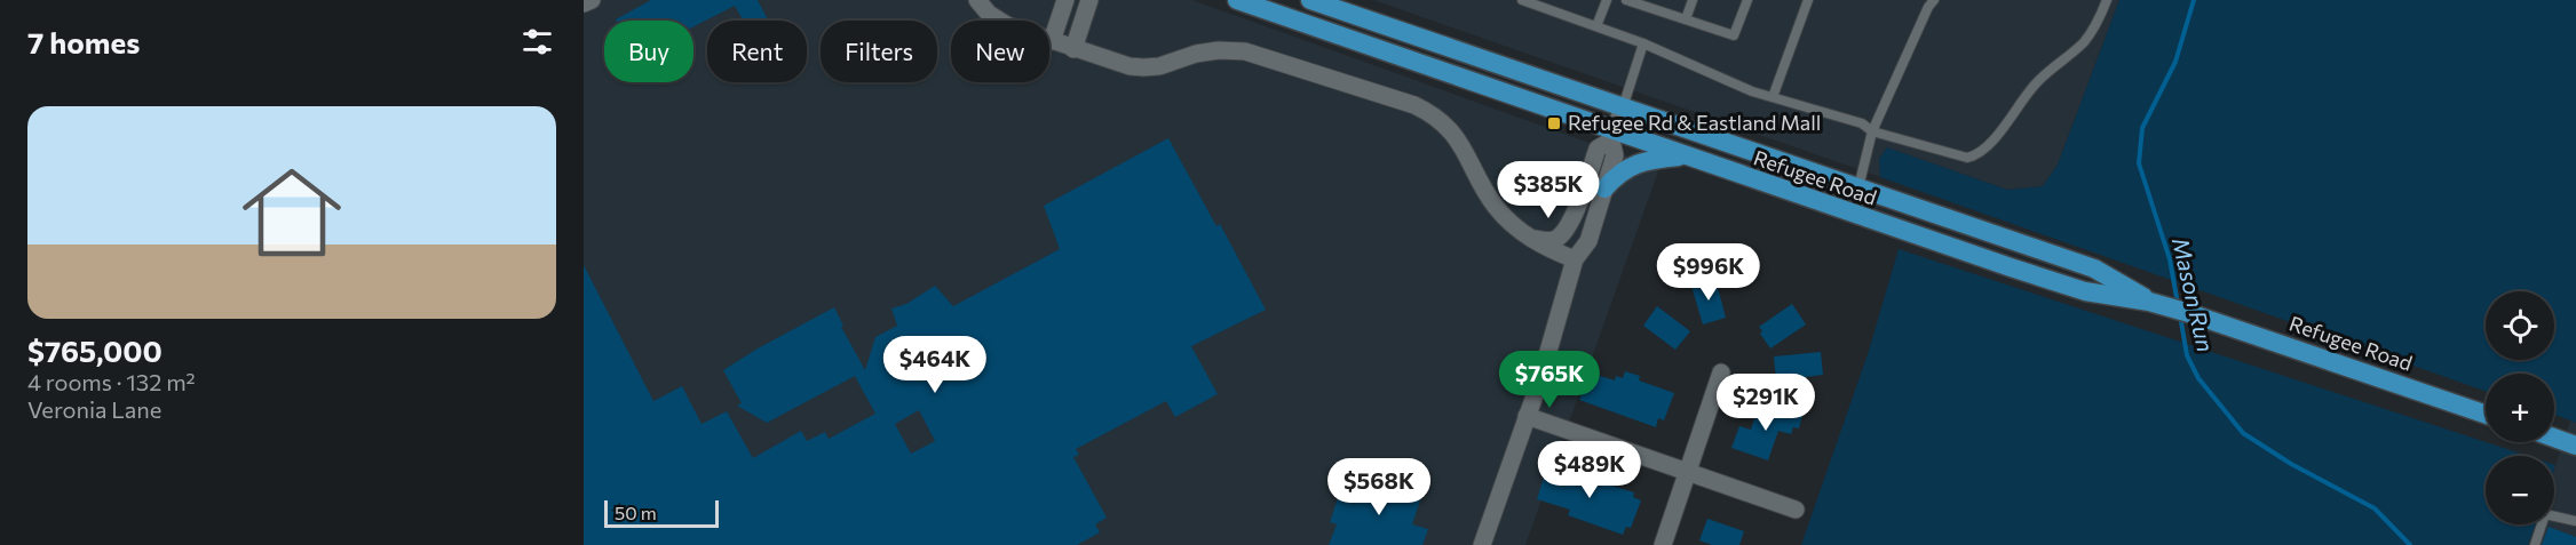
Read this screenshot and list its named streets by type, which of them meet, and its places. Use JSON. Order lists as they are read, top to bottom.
{
  "streets": {
    "main road": ["Refugee Road"]
  },
  "water": ["Mason Run"],
  "places": {
    "transit": ["Refugee Rd & Eastland Mall"]
  },
  "scale_bar": "50 m",
  "page": {
    "heading": "7 homes",
    "chip": [
      "Buy",
      "Rent",
      "Filters",
      "New"
    ],
    "list": [
      {
        "name": "$765,000",
        "note": "4 rooms · 132 m² · Veronia Lane"
      }
    ],
    "price": [
      "$385K",
      "$996K",
      "$464K",
      "$765K",
      "$291K",
      "$489K",
      "$568K"
    ],
    "map_buttons": ["+", "−"],
    "scale": "50 m"
  }
}
